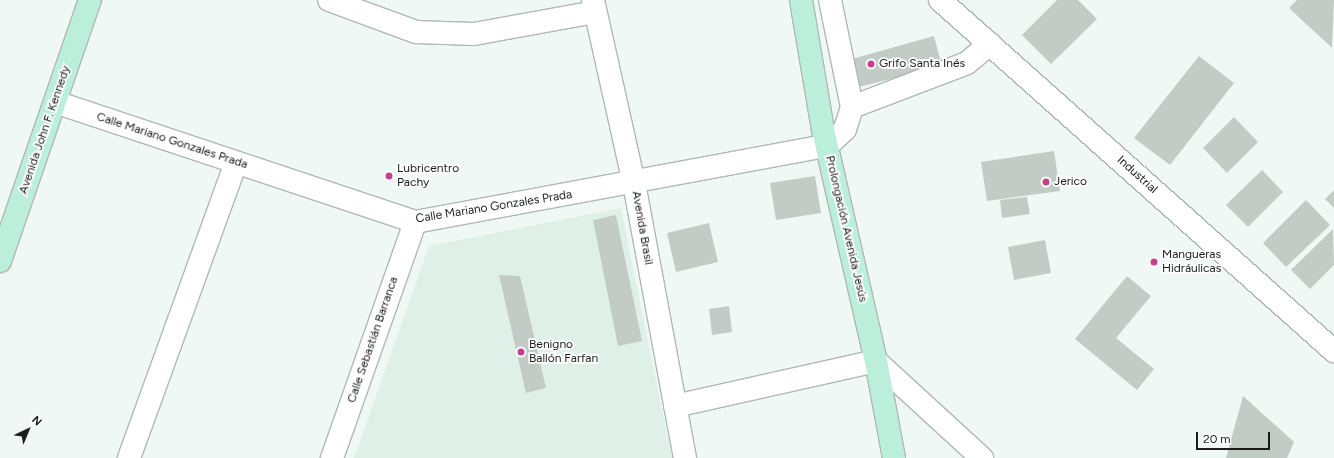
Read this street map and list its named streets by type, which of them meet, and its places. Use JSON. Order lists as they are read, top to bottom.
{
  "streets": {
    "main road": ["Avenida John F. Kennedy", "Prolongación Avenida Jesús"],
    "street": [
      "Calle Mariano Gonzales Prada",
      "Industrial",
      "Avenida Brasil",
      "Calle Sebastián Barranca"
    ]
  },
  "crossings": [
    ["Avenida John F. Kennedy", "Calle Mariano Gonzales Prada"],
    ["Calle Mariano Gonzales Prada", "Avenida Brasil"],
    ["Calle Mariano Gonzales Prada", "Prolongación Avenida Jesús"],
    ["Calle Mariano Gonzales Prada", "Calle Sebastián Barranca"]
  ],
  "places": [
    "Grifo Santa Inés",
    "Lubricentro Pachy",
    "Jerico",
    "Mangueras Hidráulicas",
    "Benigno Ballón Farfan"
  ],
  "scale_bar": "20 m",
  "north": "top right"
}
